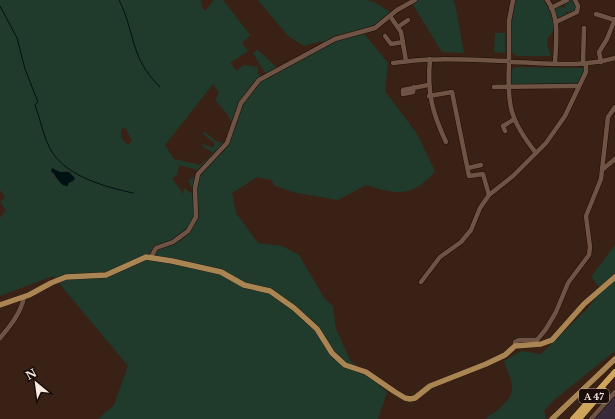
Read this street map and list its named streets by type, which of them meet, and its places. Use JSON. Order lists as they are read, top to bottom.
{
  "streets": {
    "highway": ["A 47"]
  },
  "north": "top left"
}
